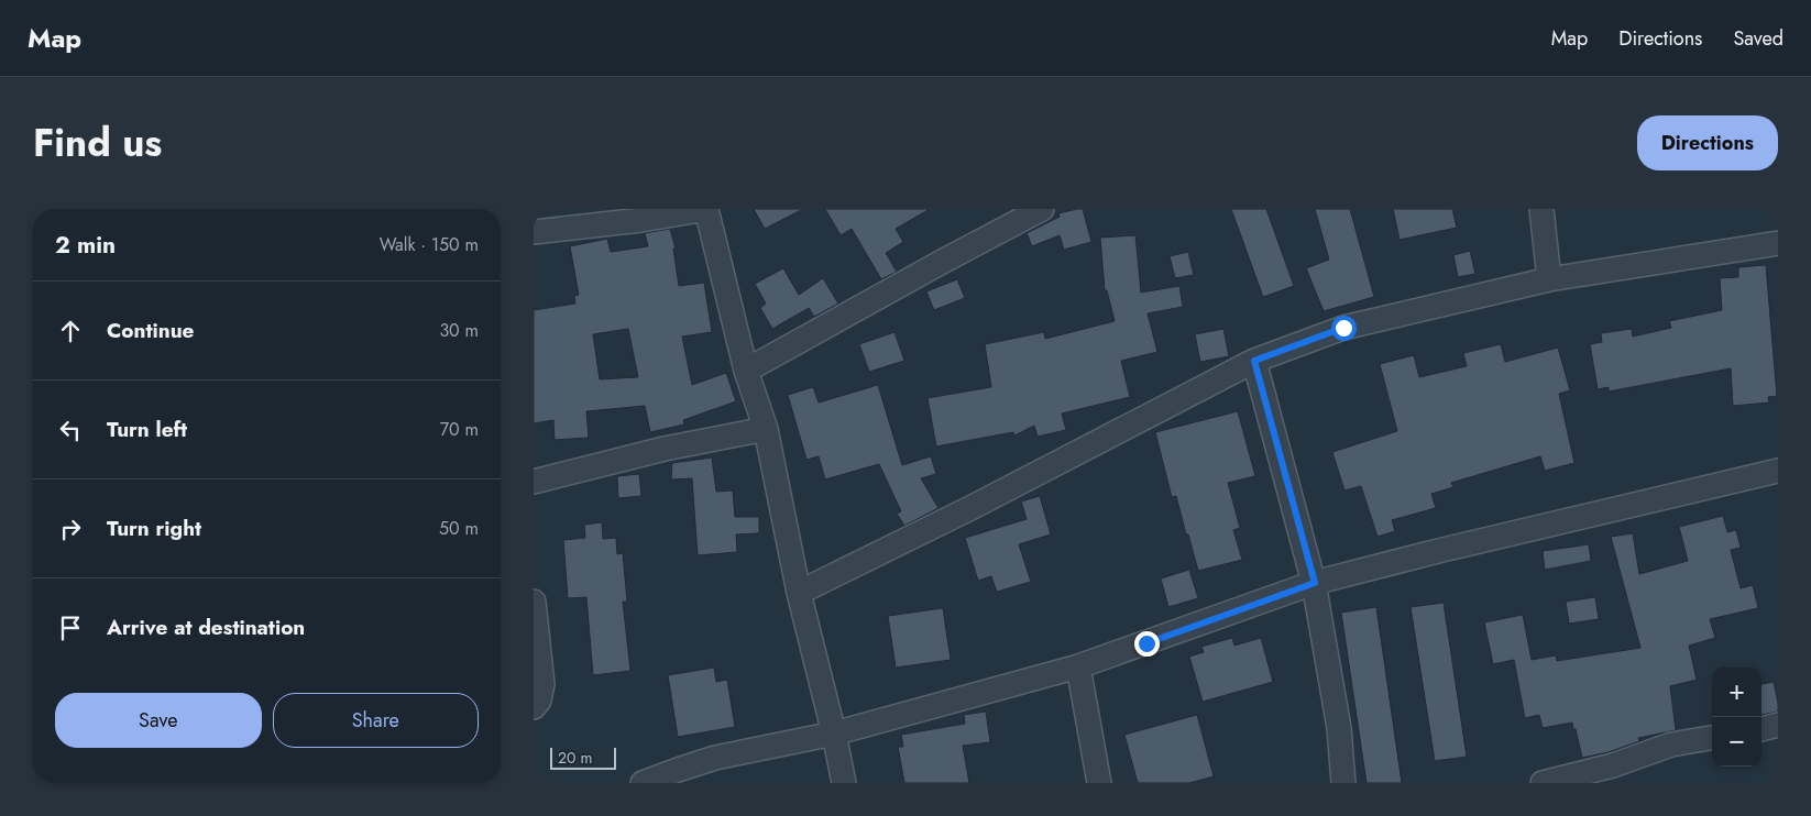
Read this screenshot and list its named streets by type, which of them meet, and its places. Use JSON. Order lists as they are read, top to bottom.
{
  "scale_bar": "20 m",
  "page": {
    "header": "Map",
    "nav": ["Map", "Directions", "Saved"],
    "title": "Find us",
    "buttons": [
      "Directions",
      ["Save", "Share"]
    ],
    "heading": ["2 min", "Walk · 150 m"],
    "list": [
      ["Continue", "30 m"],
      ["Turn left", "70 m"],
      ["Turn right", "50 m"],
      "Arrive at destination"
    ],
    "map_buttons": ["+", "−"],
    "scale": "20 m"
  }
}
